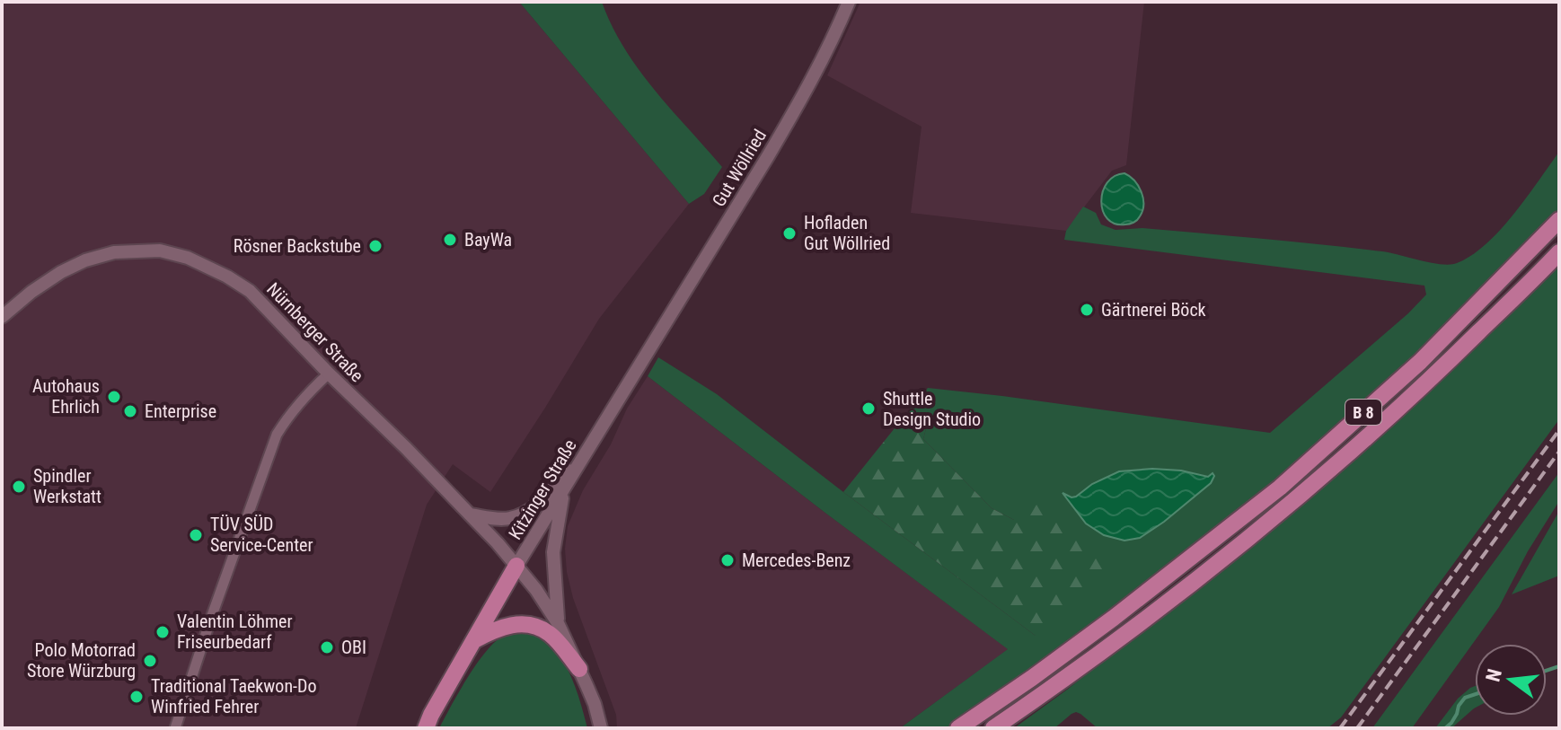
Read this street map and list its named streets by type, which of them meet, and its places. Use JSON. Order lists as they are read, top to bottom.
{
  "streets": {
    "highway": ["B 8"],
    "street": ["Gut Wöllried", "Nürnberger Straße", "Kitzinger Straße"]
  },
  "crossings": [
    ["Gut Wöllried", "Kitzinger Straße"],
    ["Nürnberger Straße", "Kitzinger Straße"]
  ],
  "places": [
    "Hofladen Gut Wöllried",
    "BayWa",
    "Rösner Backstube",
    "Gärtnerei Böck",
    "Autohaus Ehrlich",
    "Shuttle Design Studio",
    "Enterprise",
    "Spindler Werkstatt",
    "TÜV SÜD Service-Center",
    "Mercedes-Benz",
    "Valentin Löhmer Friseurbedarf",
    "OBI",
    "Polo Motorrad Store Würzburg",
    "Traditional Taekwon-Do Winfried Fehrer"
  ],
  "north": "left"
}
